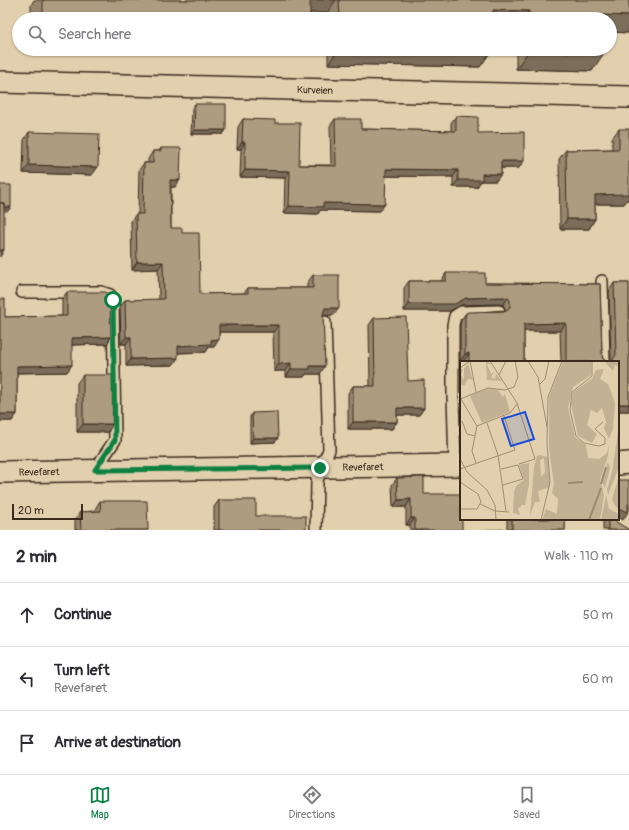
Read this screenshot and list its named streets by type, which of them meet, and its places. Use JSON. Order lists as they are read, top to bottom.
{
  "streets": {
    "street": ["Kurveien", "Revefaret"]
  },
  "scale_bar": "20 m",
  "page": {
    "search": "Search here",
    "scale": "20 m",
    "heading": ["2 min", "Walk · 110 m"],
    "list": [
      ["Continue", "50 m"],
      ["Turn left", "Revefaret", "60 m"],
      "Arrive at destination"
    ],
    "nav": ["Map", "Directions", "Saved"]
  }
}
